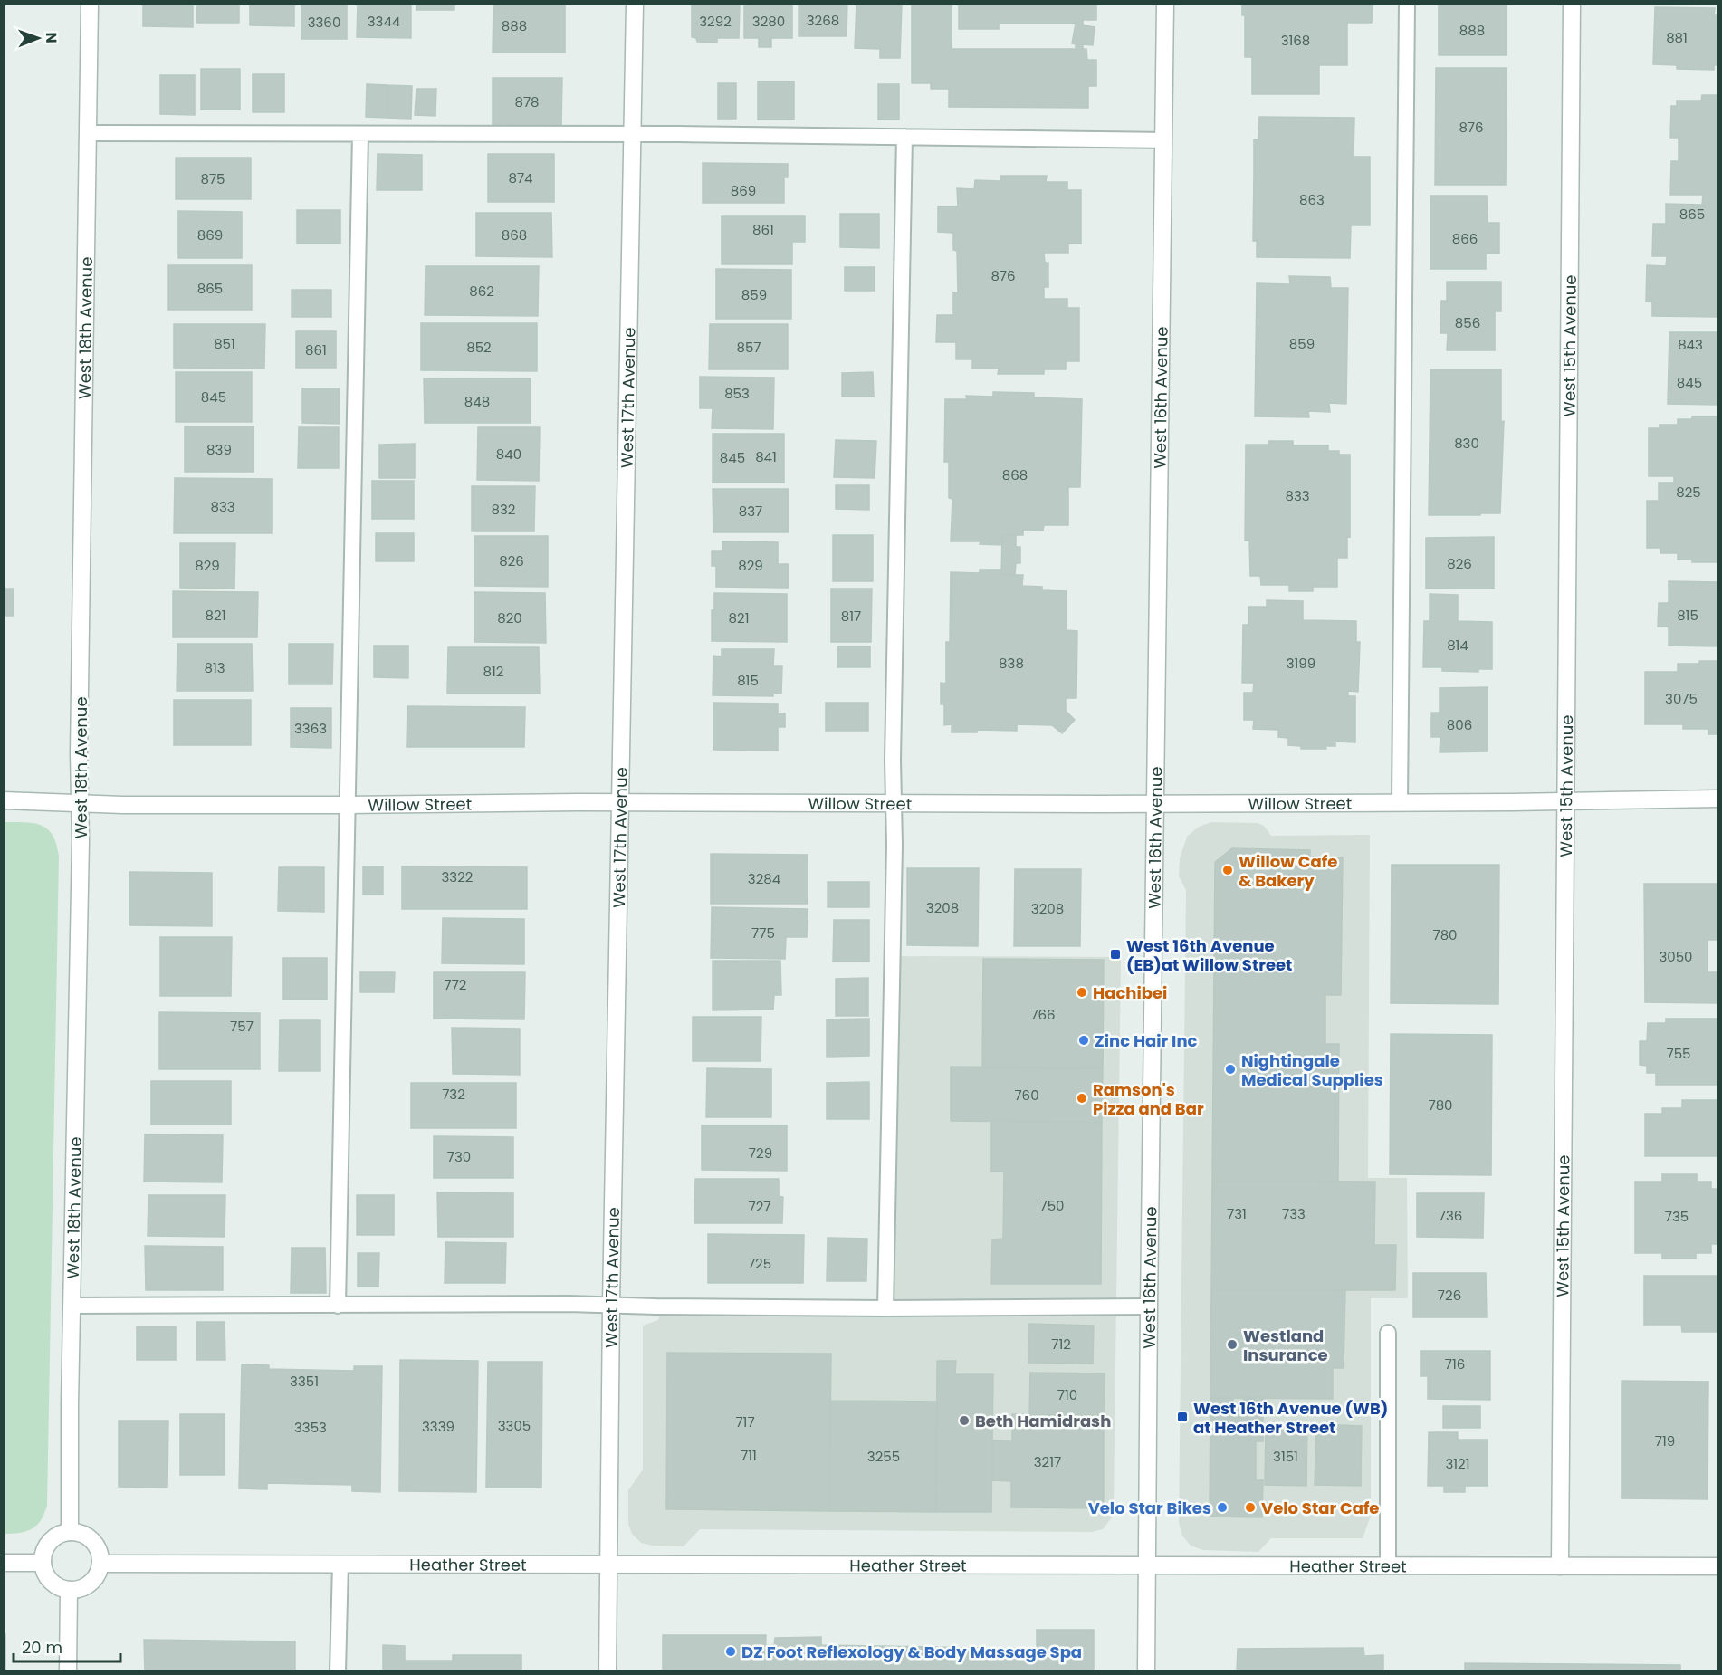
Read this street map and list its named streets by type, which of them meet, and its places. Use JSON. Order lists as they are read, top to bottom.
{
  "streets": {
    "street": [
      "West 18th Avenue",
      "West 15th Avenue",
      "West 17th Avenue",
      "West 16th Avenue",
      "Willow Street",
      "Heather Street"
    ]
  },
  "crossings": [
    ["West 18th Avenue", "Willow Street"],
    ["West 18th Avenue", "Heather Street"],
    ["West 15th Avenue", "Willow Street"],
    ["West 15th Avenue", "Heather Street"],
    ["West 17th Avenue", "Willow Street"],
    ["West 17th Avenue", "Heather Street"],
    ["West 16th Avenue", "Willow Street"],
    ["West 16th Avenue", "Heather Street"]
  ],
  "places": {
    "other": [
      "Willow Cafe & Bakery",
      "Hachibei",
      "Zinc Hair Inc",
      "Nightingale Medical Supplies",
      "Ramson's Pizza and Bar",
      "Westland Insurance",
      "Beth Hamidrash",
      "Velo Star Bikes",
      "Velo Star Cafe",
      "DZ Foot Reflexology & Body Massage Spa"
    ],
    "transit": ["West 16th Avenue (EB)at Willow Street", "West 16th Avenue (WB) at Heather Street"]
  },
  "house_numbers": [
    "3268",
    "3344",
    "3292",
    "3280",
    "3360",
    "888",
    "888",
    "881",
    "3168",
    "878",
    "876",
    "874",
    "875",
    "869",
    "863",
    "865",
    "861",
    "869",
    "868",
    "866",
    "876",
    "865",
    "862",
    "859",
    "856",
    "851",
    "859",
    "843",
    "852",
    "857",
    "861",
    "845",
    "853",
    "845",
    "848",
    "830",
    "839",
    "840",
    "841",
    "845",
    "868",
    "825",
    "833",
    "833",
    "832",
    "837",
    "826",
    "826",
    "829",
    "829",
    "821",
    "815",
    "817",
    "820",
    "821",
    "814",
    "838",
    "3199",
    "813",
    "812",
    "815",
    "3075",
    "806",
    "3363",
    "3322",
    "3284",
    "3208",
    "3208",
    "775",
    "780",
    "3050",
    "772",
    "766",
    "757",
    "755",
    "732",
    "760",
    "780",
    "729",
    "730",
    "750",
    "727",
    "731",
    "733",
    "736",
    "735",
    "725",
    "726",
    "712",
    "716",
    "3351",
    "710",
    "717",
    "3305",
    "3339",
    "3353",
    "719",
    "711",
    "3255",
    "3151",
    "3217",
    "3121"
  ],
  "scale_bar": "20 m",
  "north": "right"
}
